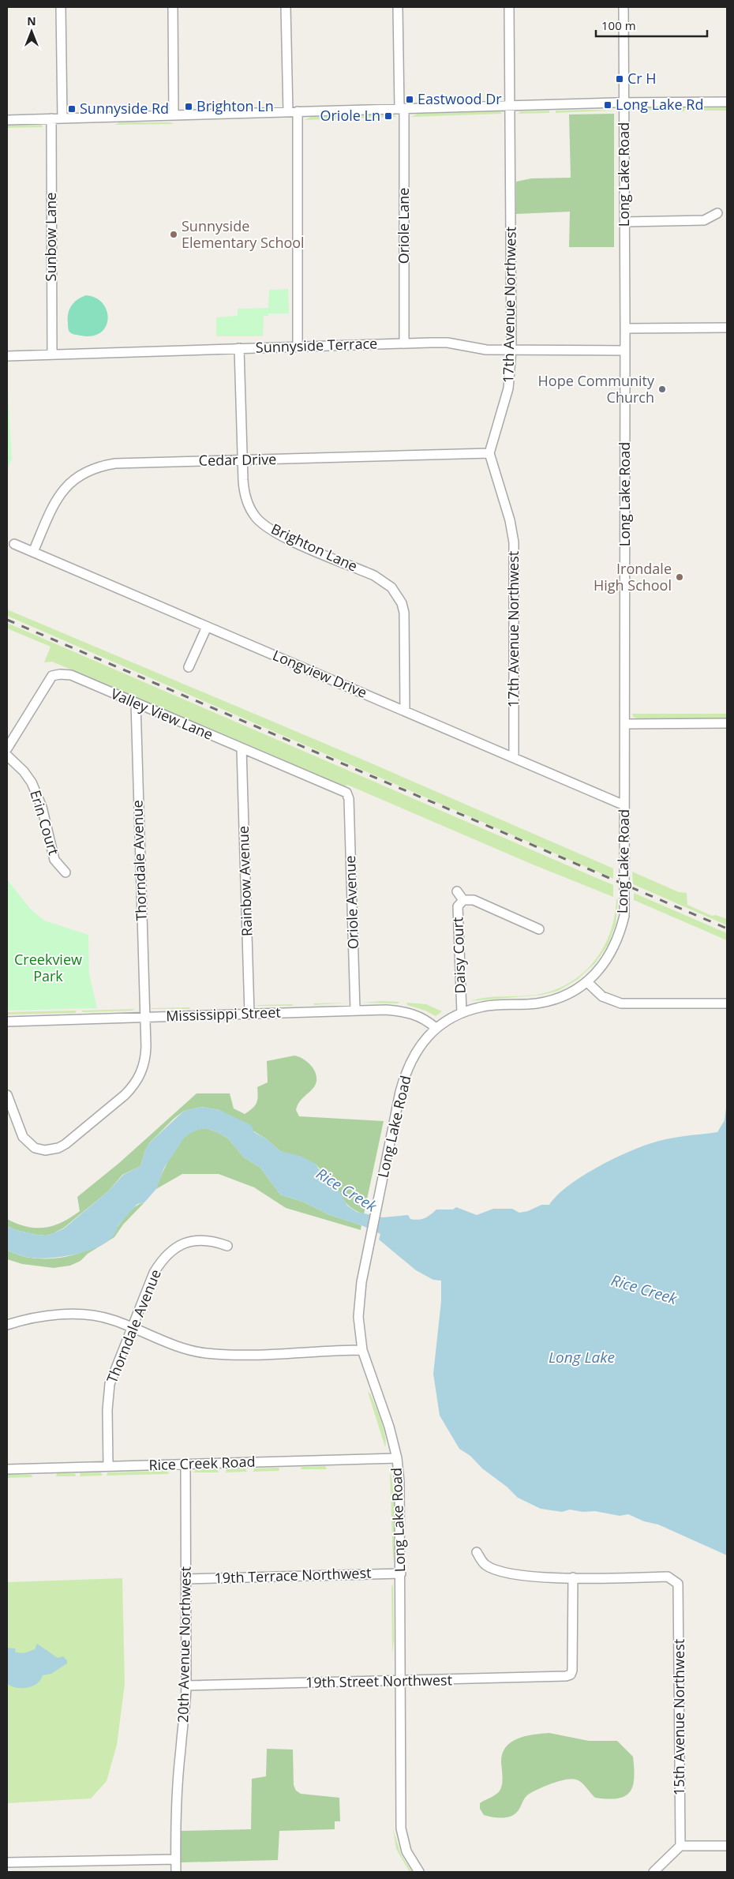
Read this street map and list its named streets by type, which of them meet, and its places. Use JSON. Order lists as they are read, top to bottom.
{
  "streets": {
    "street": [
      "Long Lake Road",
      "Oriole Lane",
      "Sunbow Lane",
      "17th Avenue Northwest",
      "Sunnyside Terrace",
      "Cedar Drive",
      "Brighton Lane",
      "Longview Drive",
      "Valley View Lane",
      "Erin Court",
      "Thorndale Avenue",
      "Rainbow Avenue",
      "Oriole Avenue",
      "Daisy Court",
      "Mississippi Street",
      "Rice Creek Road",
      "19th Terrace Northwest",
      "20th Avenue Northwest",
      "19th Street Northwest",
      "15th Avenue Northwest"
    ]
  },
  "crossings": [
    ["Long Lake Road", "Sunnyside Terrace"],
    ["Long Lake Road", "Longview Drive"],
    ["Long Lake Road", "Daisy Court"],
    ["Long Lake Road", "Mississippi Street"],
    ["Long Lake Road", "Rice Creek Road"],
    ["Long Lake Road", "19th Terrace Northwest"],
    ["Long Lake Road", "19th Street Northwest"],
    ["Oriole Lane", "Sunnyside Terrace"],
    ["Sunbow Lane", "Sunnyside Terrace"],
    ["17th Avenue Northwest", "Sunnyside Terrace"],
    ["17th Avenue Northwest", "Cedar Drive"],
    ["17th Avenue Northwest", "Longview Drive"],
    ["Sunnyside Terrace", "Brighton Lane"],
    ["Cedar Drive", "Brighton Lane"],
    ["Cedar Drive", "Longview Drive"],
    ["Brighton Lane", "Longview Drive"],
    ["Valley View Lane", "Thorndale Avenue"],
    ["Valley View Lane", "Rainbow Avenue"],
    ["Valley View Lane", "Oriole Avenue"],
    ["Thorndale Avenue", "Mississippi Street"],
    ["Thorndale Avenue", "Rice Creek Road"],
    ["Rainbow Avenue", "Mississippi Street"],
    ["Oriole Avenue", "Mississippi Street"],
    ["Rice Creek Road", "20th Avenue Northwest"],
    ["19th Terrace Northwest", "20th Avenue Northwest"],
    ["20th Avenue Northwest", "19th Street Northwest"],
    ["19th Street Northwest", "15th Avenue Northwest"]
  ],
  "water": ["Rice Creek", "Long Lake"],
  "parks": ["Creekview Park"],
  "places": {
    "transit": [
      "Cr H",
      "Eastwood Dr",
      "Long Lake Rd",
      "Brighton Ln",
      "Sunnyside Rd",
      "Oriole Ln"
    ],
    "other": ["Sunnyside Elementary School", "Hope Community Church", "Irondale High School"]
  },
  "scale_bar": "100 m",
  "north": "top"
}
